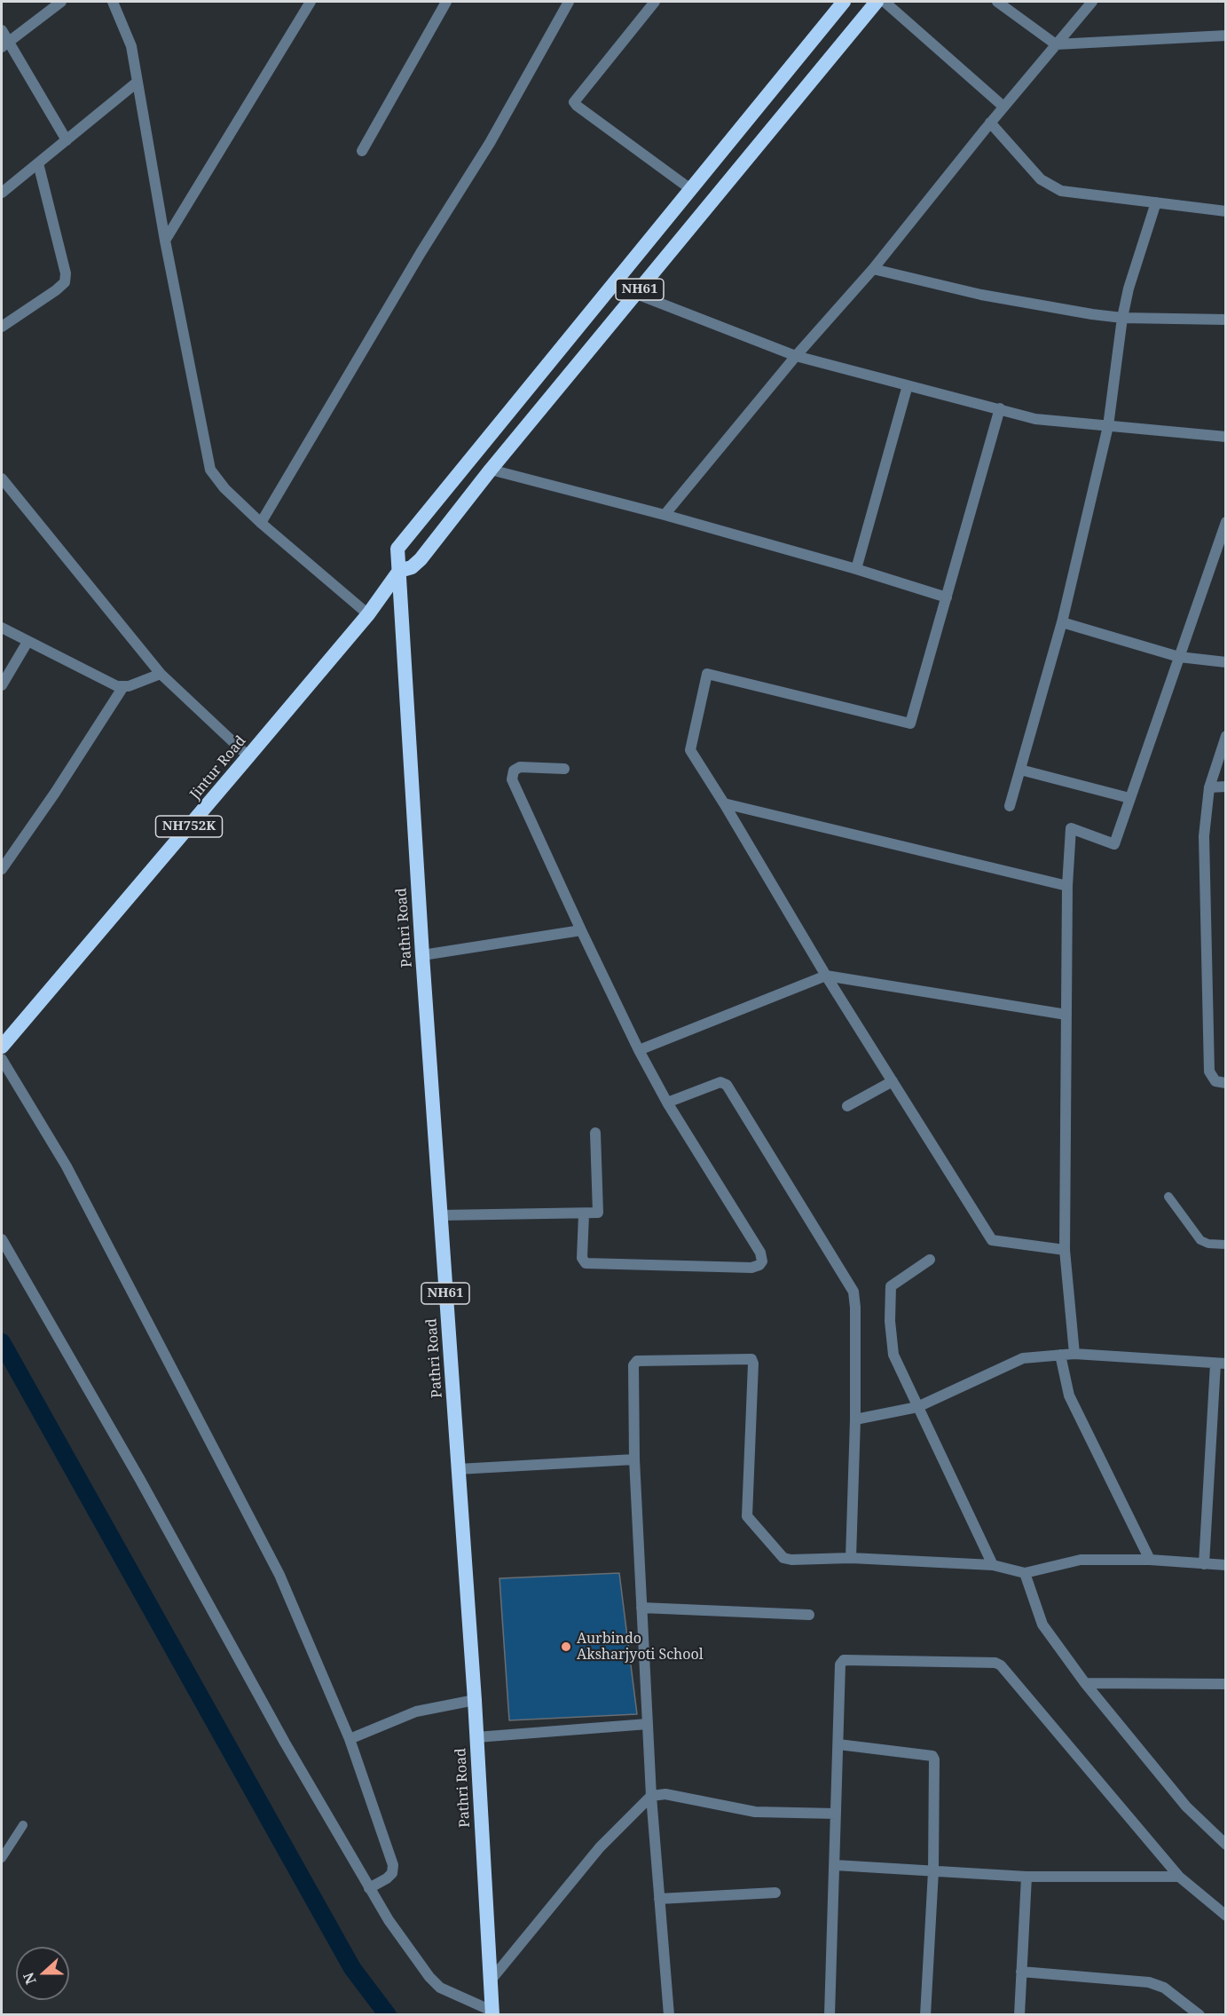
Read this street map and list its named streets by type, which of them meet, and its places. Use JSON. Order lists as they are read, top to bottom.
{
  "streets": {
    "highway": [
      "NH61",
      "Jintur Road",
      "NH752K",
      "Pathri Road"
    ]
  },
  "crossings": [
    ["NH61", "NH752K"],
    ["NH61", "Pathri Road"],
    ["Jintur Road", "NH752K"],
    ["NH752K", "Pathri Road"]
  ],
  "places": ["Aurbindo Aksharjyoti School"],
  "north": "left"
}
